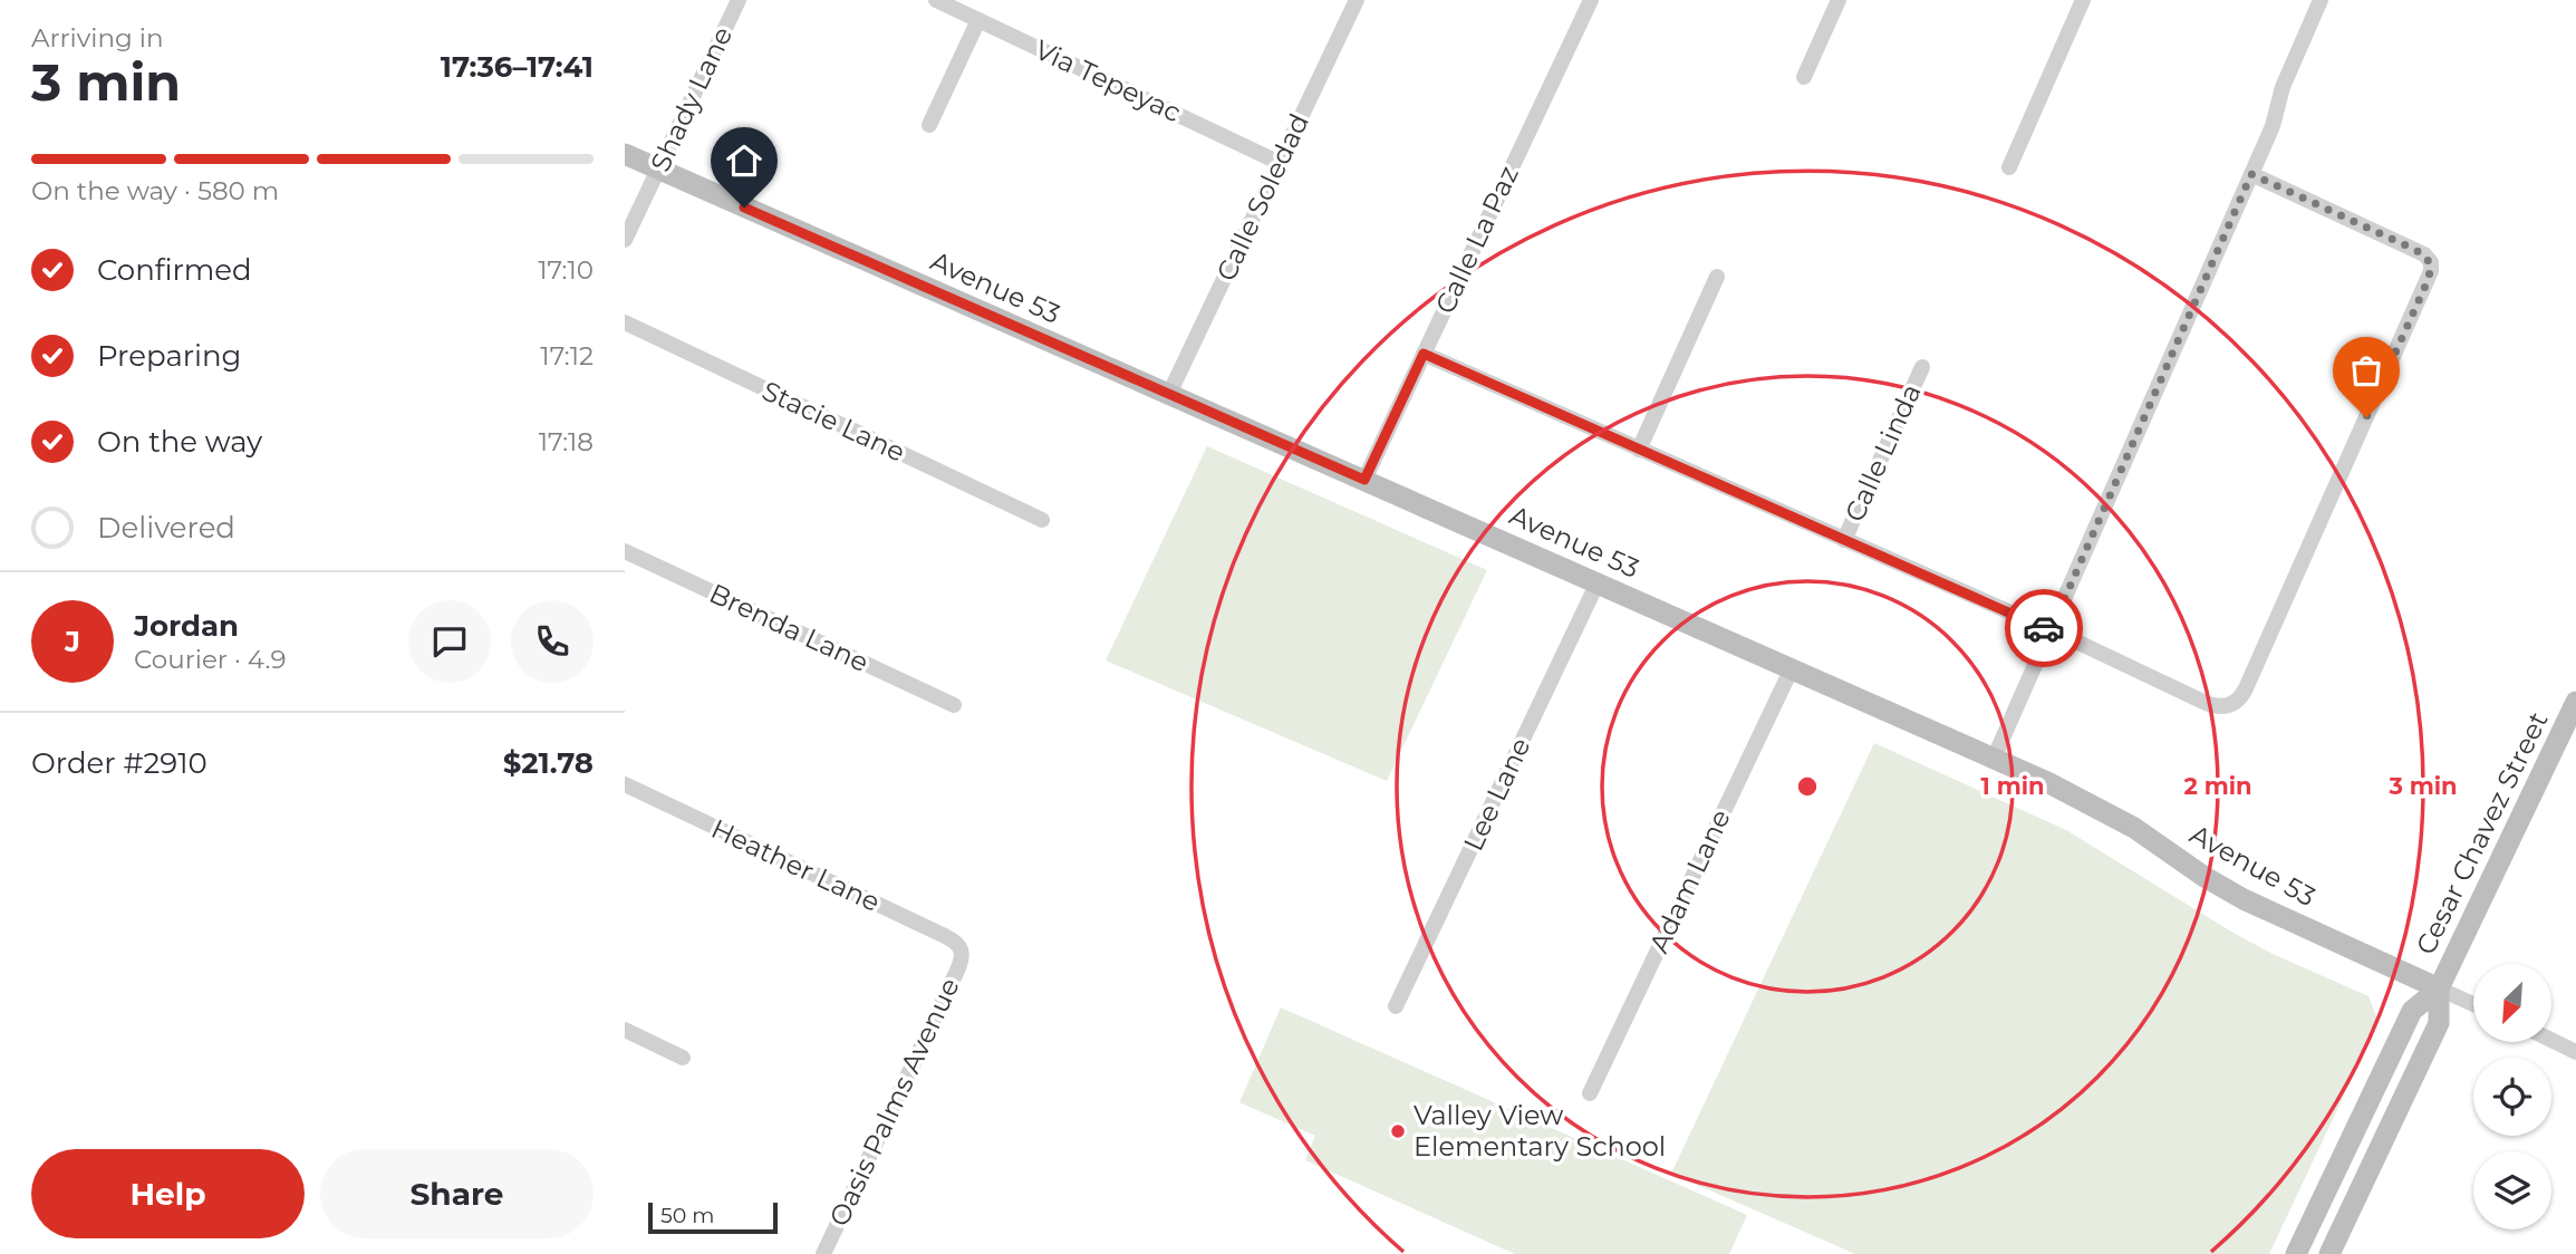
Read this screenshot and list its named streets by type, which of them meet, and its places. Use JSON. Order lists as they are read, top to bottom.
{
  "streets": {
    "street": [
      "Via Tepeyac",
      "Shady Lane",
      "Calle Soledad",
      "Calle La Paz",
      "Avenue 53",
      "Stacie Lane",
      "Calle Linda",
      "Brenda Lane",
      "Lee Lane",
      "Cesar Chavez Street",
      "Heather Lane",
      "Adam Lane",
      "Oasis Palms Avenue"
    ]
  },
  "crossings": [
    ["Via Tepeyac", "Calle Soledad"],
    ["Shady Lane", "Avenue 53"],
    ["Calle Soledad", "Avenue 53"],
    ["Calle La Paz", "Avenue 53"],
    ["Avenue 53", "Lee Lane"],
    ["Avenue 53", "Cesar Chavez Street"],
    ["Avenue 53", "Adam Lane"],
    ["Heather Lane", "Oasis Palms Avenue"]
  ],
  "places": ["Valley View Elementary School"],
  "scale_bar": "50 m",
  "north": "bottom left",
  "page": {
    "heading": ["3 min", "Arriving in", "17:36–17:41"],
    "panel": [
      "Jordan",
      "Courier · 4.9",
      "Order #2910",
      "$21.78"
    ],
    "bar": "On the way · 580 m",
    "list": [
      ["Confirmed", "17:10"],
      ["Preparing", "17:12"],
      ["On the way", "17:18"],
      "Delivered"
    ],
    "round": "J",
    "buttons": ["Help", "Share"],
    "scale": "50 m"
  },
  "rings": ["1 min", "2 min", "3 min"]
}
